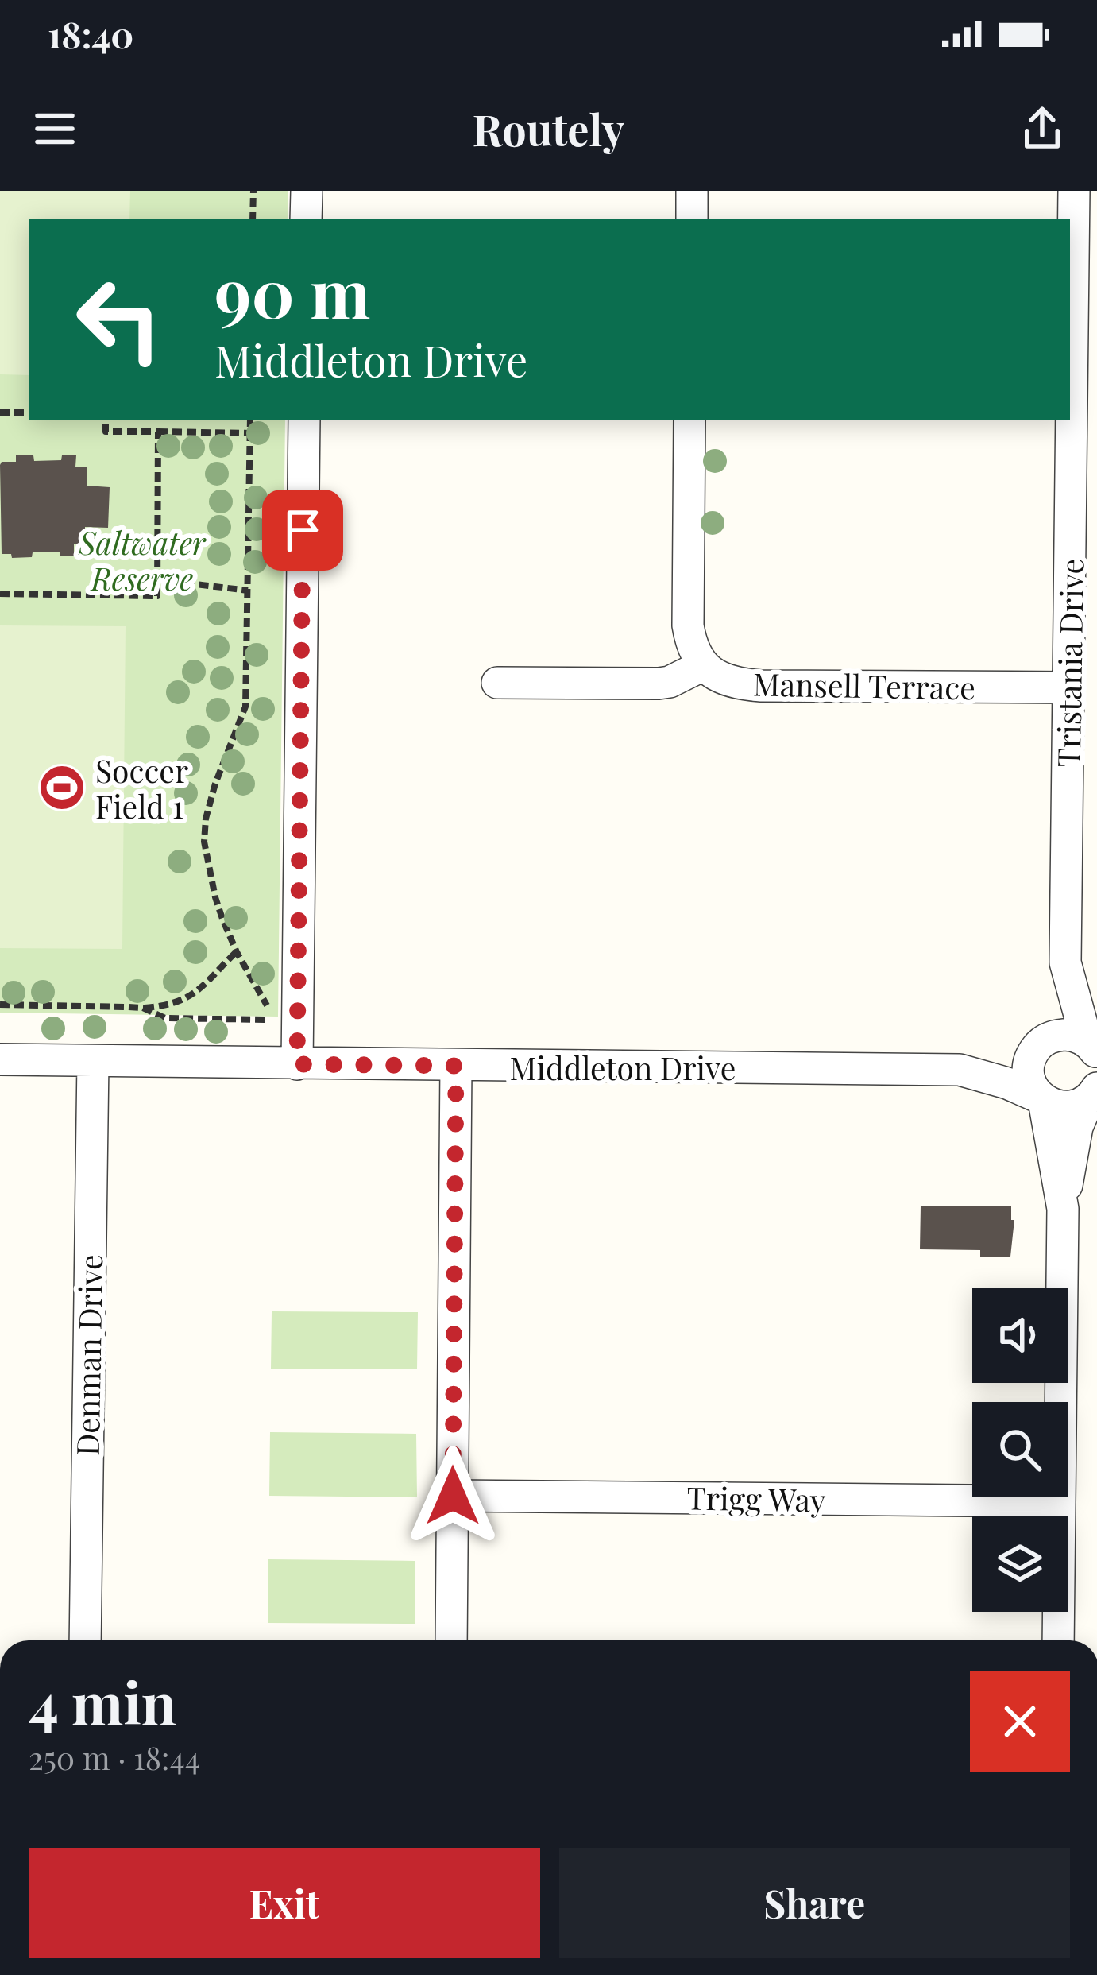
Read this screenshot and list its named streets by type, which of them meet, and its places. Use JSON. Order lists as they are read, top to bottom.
{
  "streets": {
    "street": [
      "Tristania Drive",
      "Mansell Terrace",
      "Middleton Drive",
      "Denman Drive",
      "Trigg Way"
    ]
  },
  "crossings": [
    ["Tristania Drive", "Mansell Terrace"],
    ["Tristania Drive", "Middleton Drive"],
    ["Middleton Drive", "Denman Drive"]
  ],
  "parks": ["Saltwater Reserve"],
  "places": {
    "sports": ["Soccer Field 1"]
  },
  "page": {
    "status": "18:40",
    "header": "Routely",
    "turn": ["90 m", "Middleton Drive"],
    "heading": ["4 min", "250 m · 18:44"],
    "buttons": ["Exit", "Share"]
  }
}
